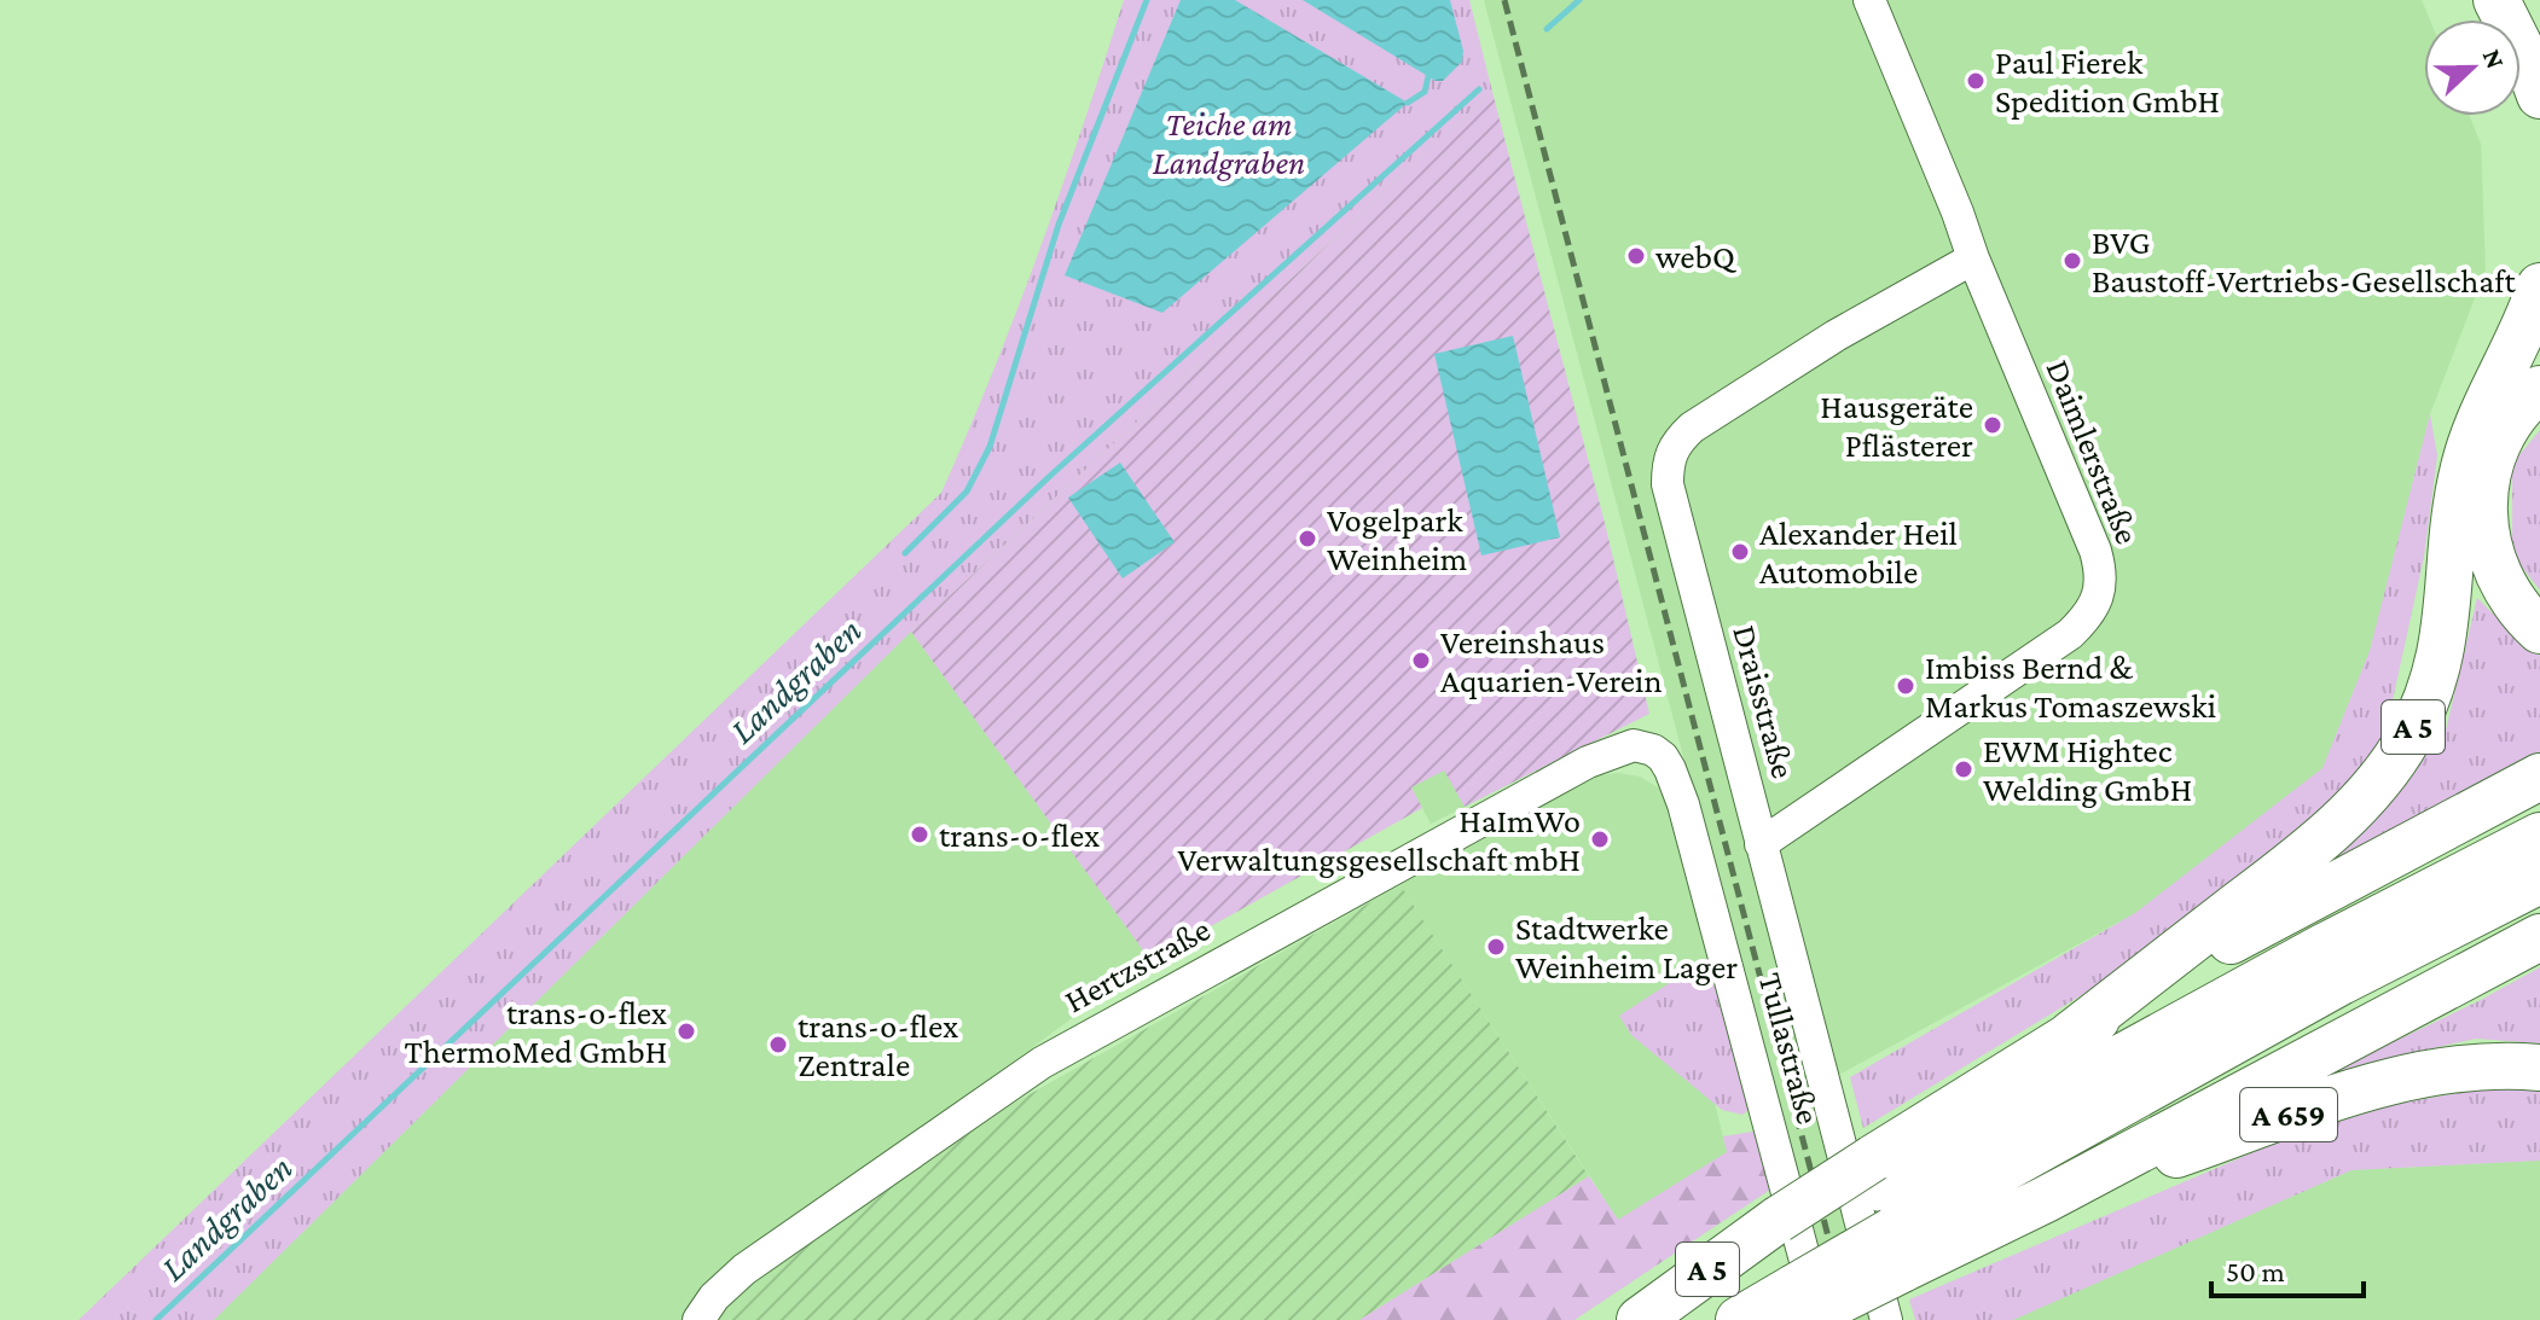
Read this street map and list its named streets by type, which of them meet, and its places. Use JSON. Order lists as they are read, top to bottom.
{
  "streets": {
    "highway": ["A 5", "A 659"],
    "street": [
      "Daimlerstraße",
      "Draisstraße",
      "Hertzstraße",
      "Tullastraße"
    ]
  },
  "crossings": [
    ["Daimlerstraße", "Draisstraße"],
    ["A 5", "Tullastraße"],
    ["Hertzstraße", "Tullastraße"]
  ],
  "water": ["Landgraben"],
  "parks": ["Teiche am Landgraben"],
  "places": [
    "Paul Fierek Spedition GmbH",
    "webQ",
    "BVG Baustoff-Vertriebs-Gesellschaft",
    "Hausgeräte Pflästerer",
    "Vogelpark Weinheim",
    "Alexander Heil Automobile",
    "Vereinshaus Aquarien-Verein",
    "Imbiss Bernd & Markus Tomaszewski",
    "EWM Hightec Welding GmbH",
    "trans-o-flex",
    "HaImWo Verwaltungsgesellschaft mbH",
    "Stadtwerke Weinheim Lager",
    "trans-o-flex ThermoMed GmbH",
    "trans-o-flex Zentrale"
  ],
  "scale_bar": "50 m",
  "north": "right"
}
